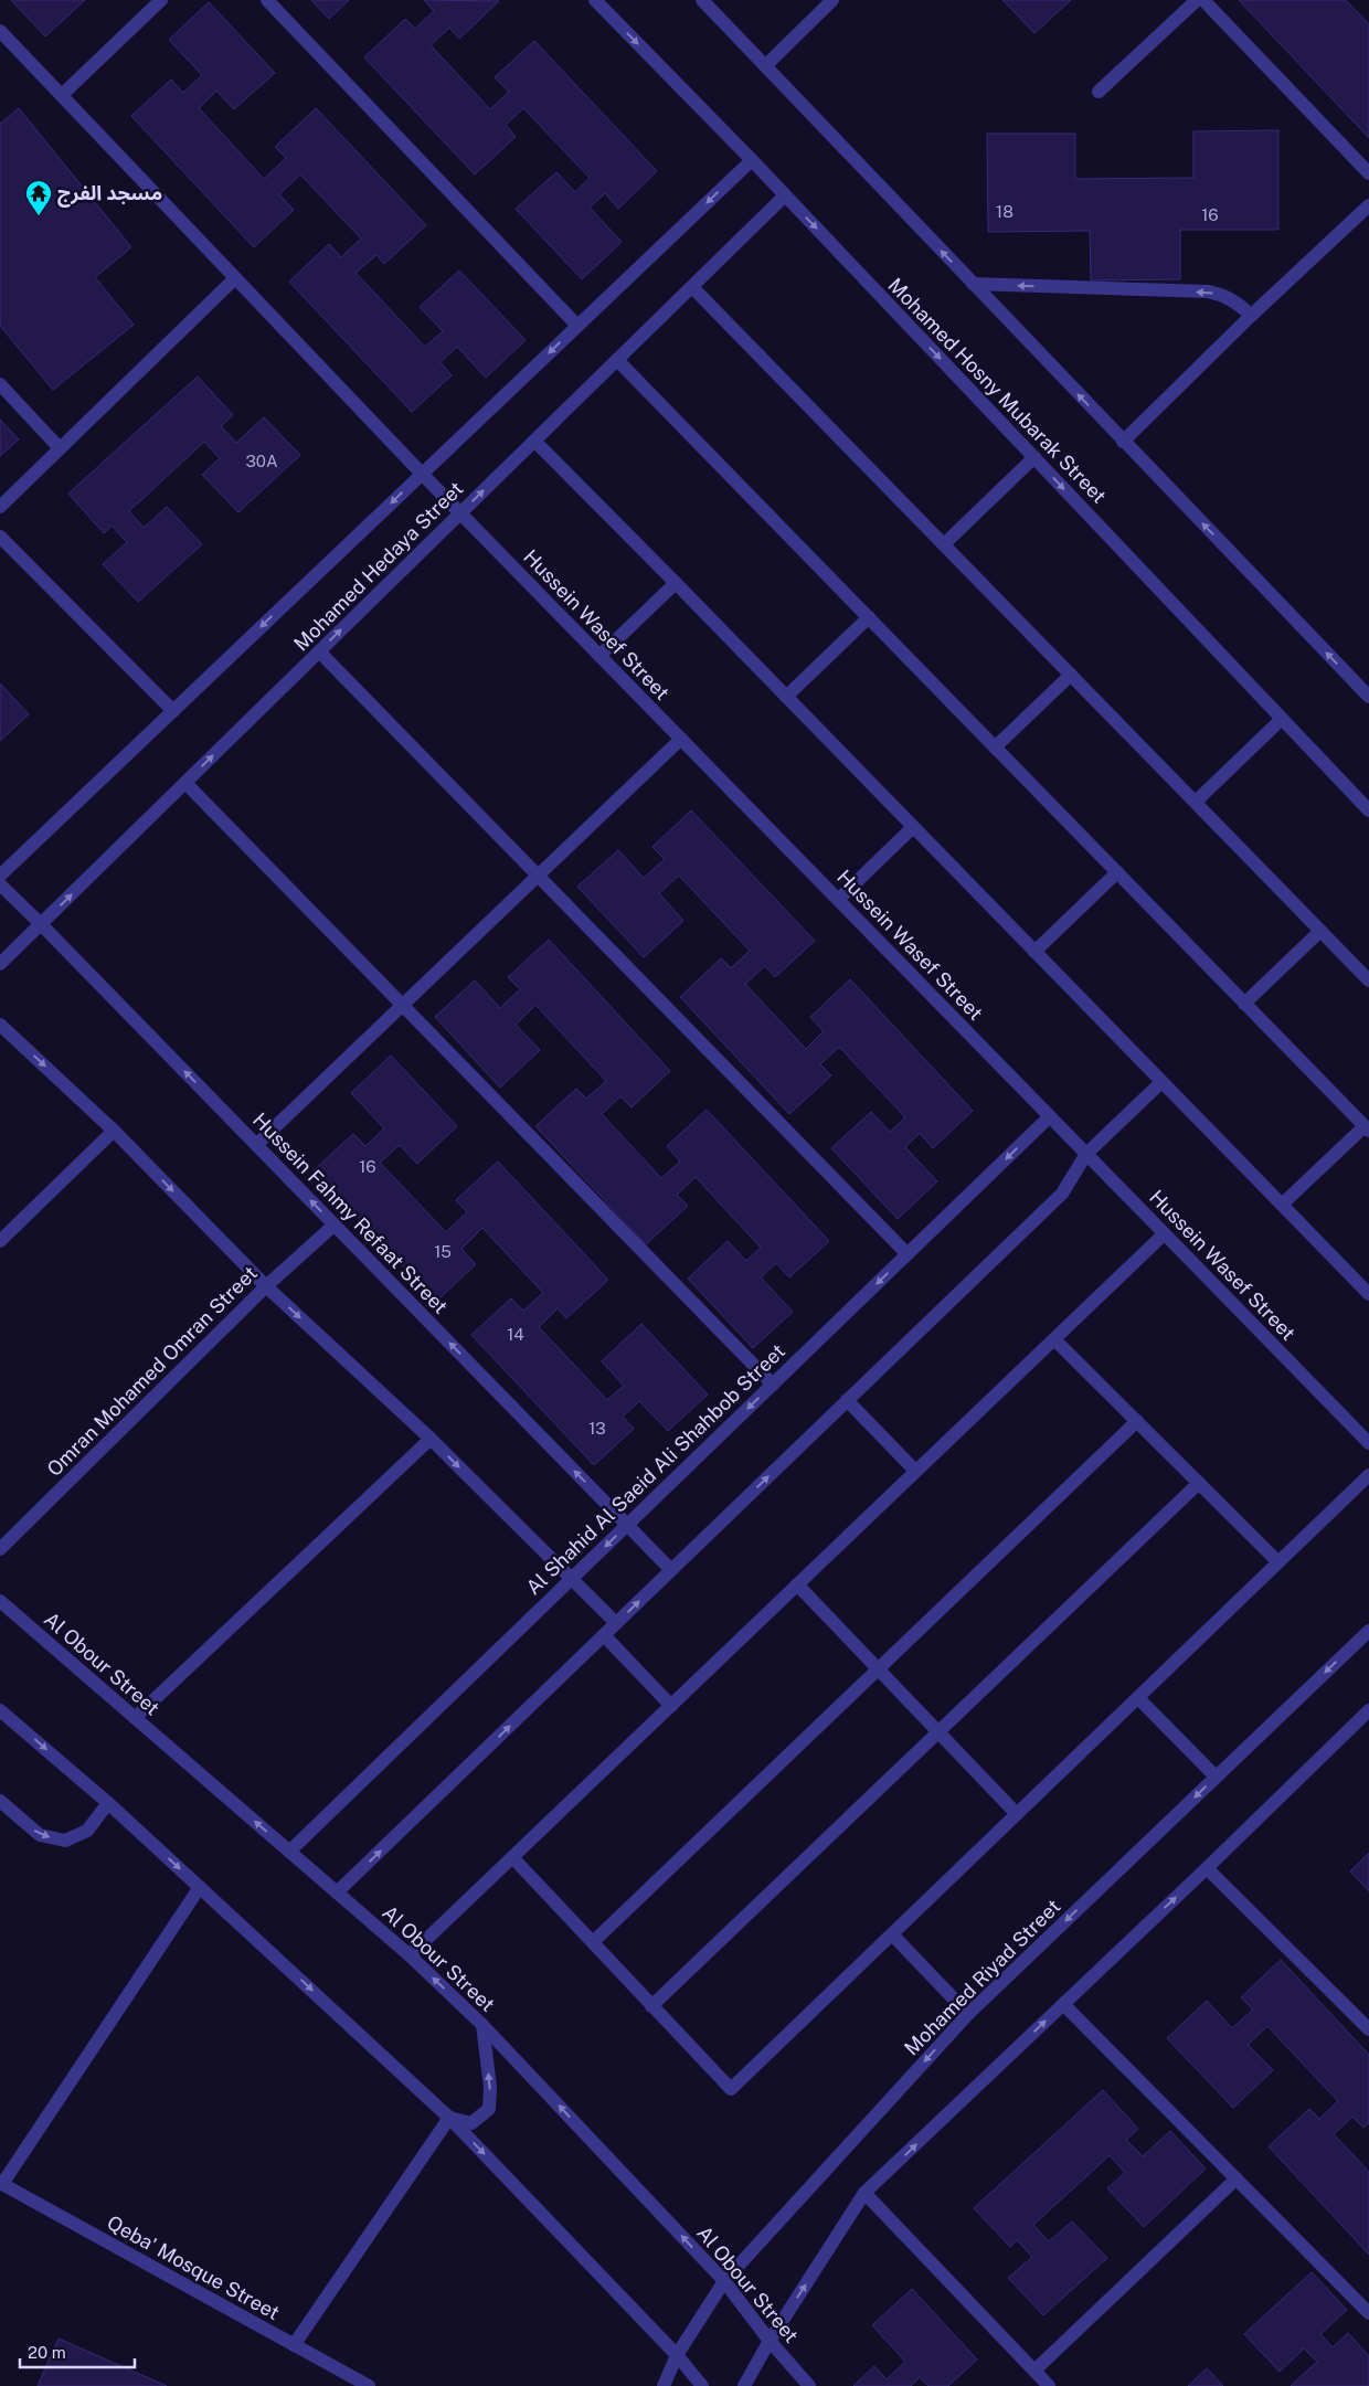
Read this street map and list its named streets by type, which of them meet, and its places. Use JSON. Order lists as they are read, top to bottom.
{
  "streets": {
    "street": [
      "Mohamed Hosny Mubarak Street",
      "Mohamed Hedaya Street",
      "Hussein Wasef Street",
      "Hussein Fahmy Refaat Street",
      "Omran Mohamed Omran Street",
      "Al Shahid Al Saeid Ali Shahbob Street",
      "Al Obour Street",
      "Mohamed Riyad Street",
      "Qeba' Mosque Street"
    ]
  },
  "crossings": [
    ["Mohamed Hosny Mubarak Street", "Mohamed Hedaya Street"],
    ["Mohamed Hedaya Street", "Hussein Wasef Street"],
    ["Mohamed Hedaya Street", "Hussein Fahmy Refaat Street"],
    ["Hussein Wasef Street", "Al Shahid Al Saeid Ali Shahbob Street"],
    ["Hussein Fahmy Refaat Street", "Omran Mohamed Omran Street"],
    ["Hussein Fahmy Refaat Street", "Al Shahid Al Saeid Ali Shahbob Street"],
    ["Al Shahid Al Saeid Ali Shahbob Street", "Al Obour Street"],
    ["Al Obour Street", "Mohamed Riyad Street"]
  ],
  "places": {
    "temple": ["مسجد الفرج"]
  },
  "house_numbers": [
    "18",
    "16",
    "30A",
    "16",
    "15",
    "14",
    "13"
  ],
  "scale_bar": "20 m"
}
